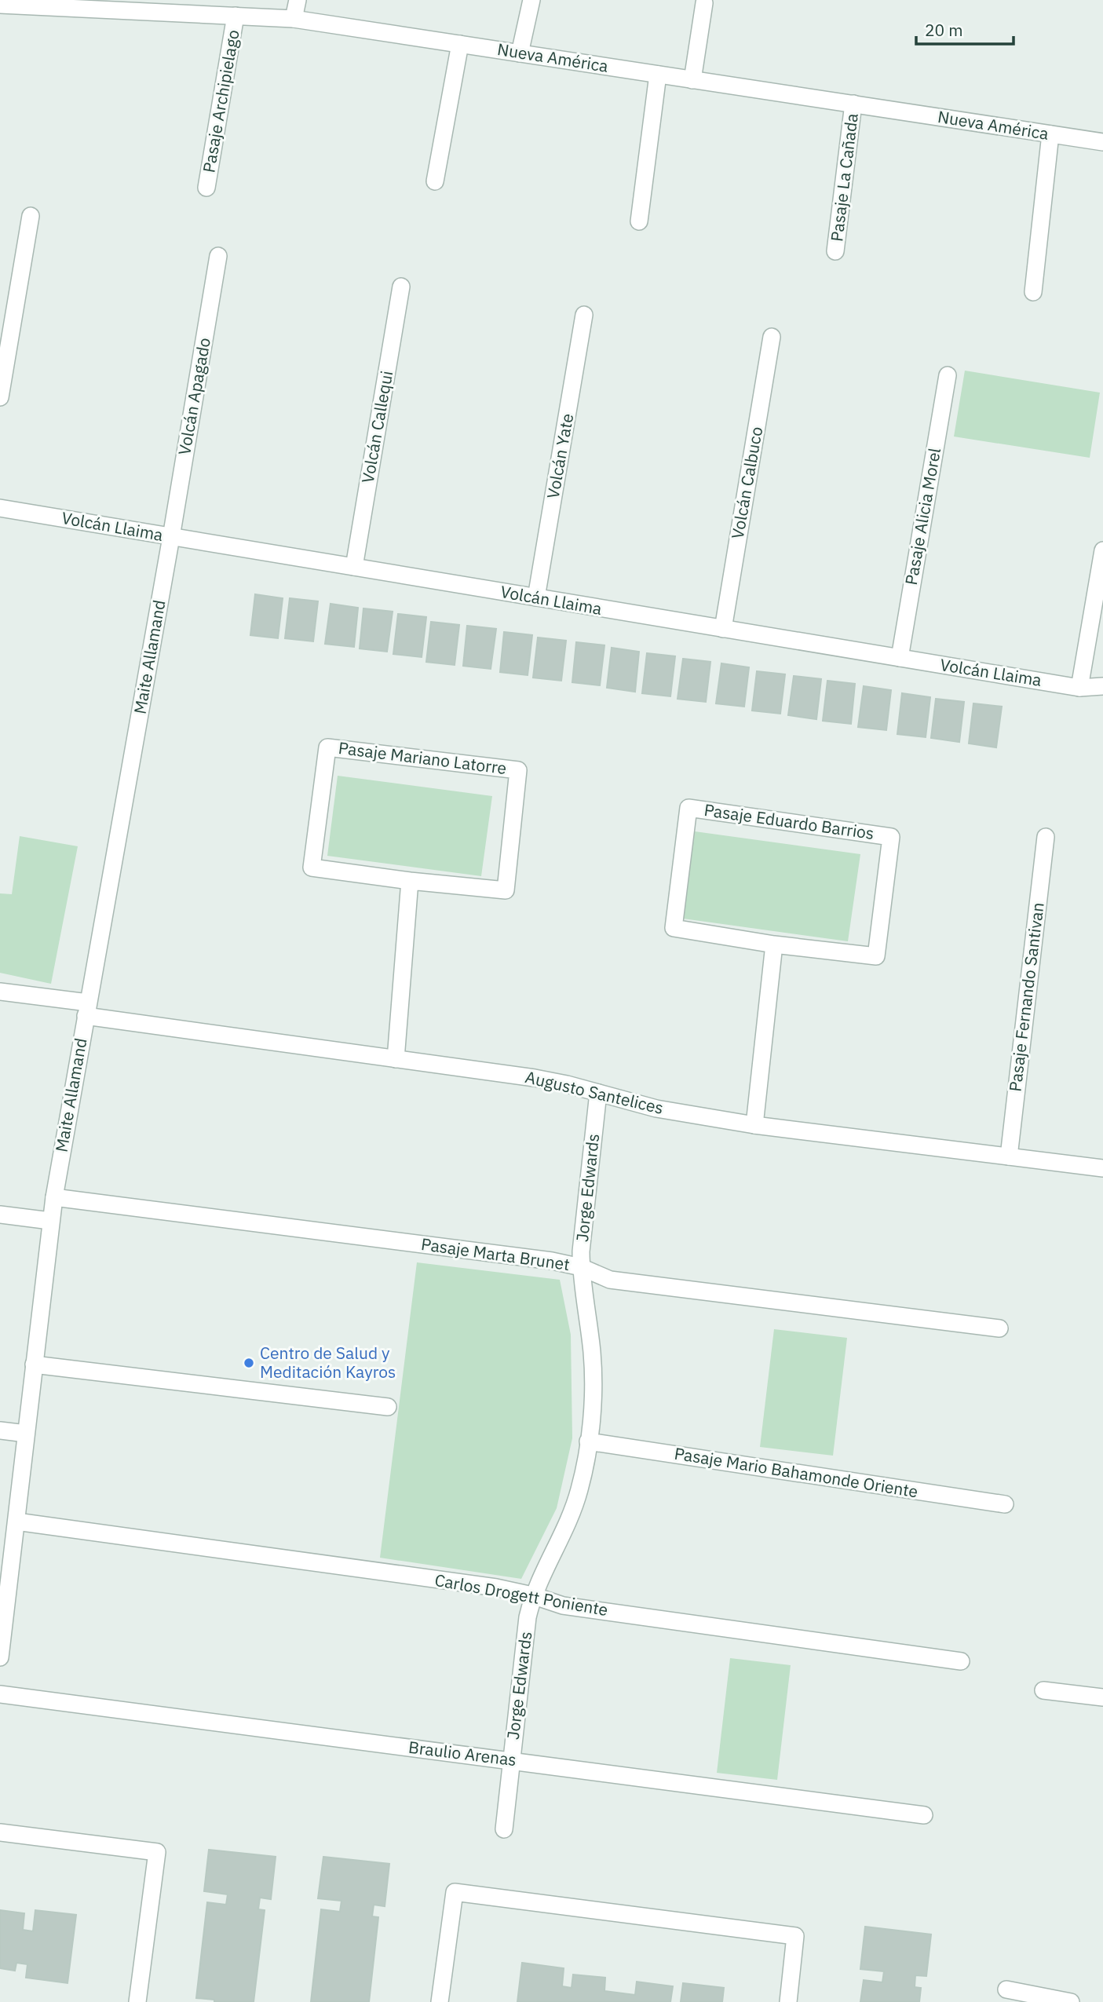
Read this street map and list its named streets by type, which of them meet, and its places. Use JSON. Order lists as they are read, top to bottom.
{
  "streets": {
    "street": [
      "Nueva América",
      "Pasaje Archipielago",
      "Pasaje La Cañada",
      "Volcán Apagado",
      "Volcán Callequi",
      "Volcán Yate",
      "Volcán Calbuco",
      "Pasaje Alicia Morel",
      "Volcán Llaima",
      "Maite Allamand",
      "Pasaje Mariano Latorre",
      "Pasaje Eduardo Barrios",
      "Pasaje Fernando Santivan",
      "Augusto Santelices",
      "Jorge Edwards",
      "Pasaje Marta Brunet",
      "Pasaje Mario Bahamonde Oriente",
      "Carlos Drogett Poniente",
      "Braulio Arenas"
    ]
  },
  "crossings": [
    ["Nueva América", "Pasaje Archipielago"],
    ["Nueva América", "Pasaje La Cañada"],
    ["Volcán Apagado", "Volcán Llaima"],
    ["Volcán Apagado", "Maite Allamand"],
    ["Volcán Callequi", "Volcán Llaima"],
    ["Volcán Yate", "Volcán Llaima"],
    ["Volcán Calbuco", "Volcán Llaima"],
    ["Pasaje Alicia Morel", "Volcán Llaima"],
    ["Volcán Llaima", "Maite Allamand"],
    ["Maite Allamand", "Augusto Santelices"],
    ["Maite Allamand", "Pasaje Marta Brunet"],
    ["Maite Allamand", "Carlos Drogett Poniente"],
    ["Pasaje Fernando Santivan", "Augusto Santelices"],
    ["Augusto Santelices", "Jorge Edwards"],
    ["Jorge Edwards", "Pasaje Marta Brunet"],
    ["Jorge Edwards", "Pasaje Mario Bahamonde Oriente"],
    ["Jorge Edwards", "Carlos Drogett Poniente"],
    ["Jorge Edwards", "Braulio Arenas"]
  ],
  "places": ["Centro de Salud y Meditación Kayros"],
  "scale_bar": "20 m"
}
